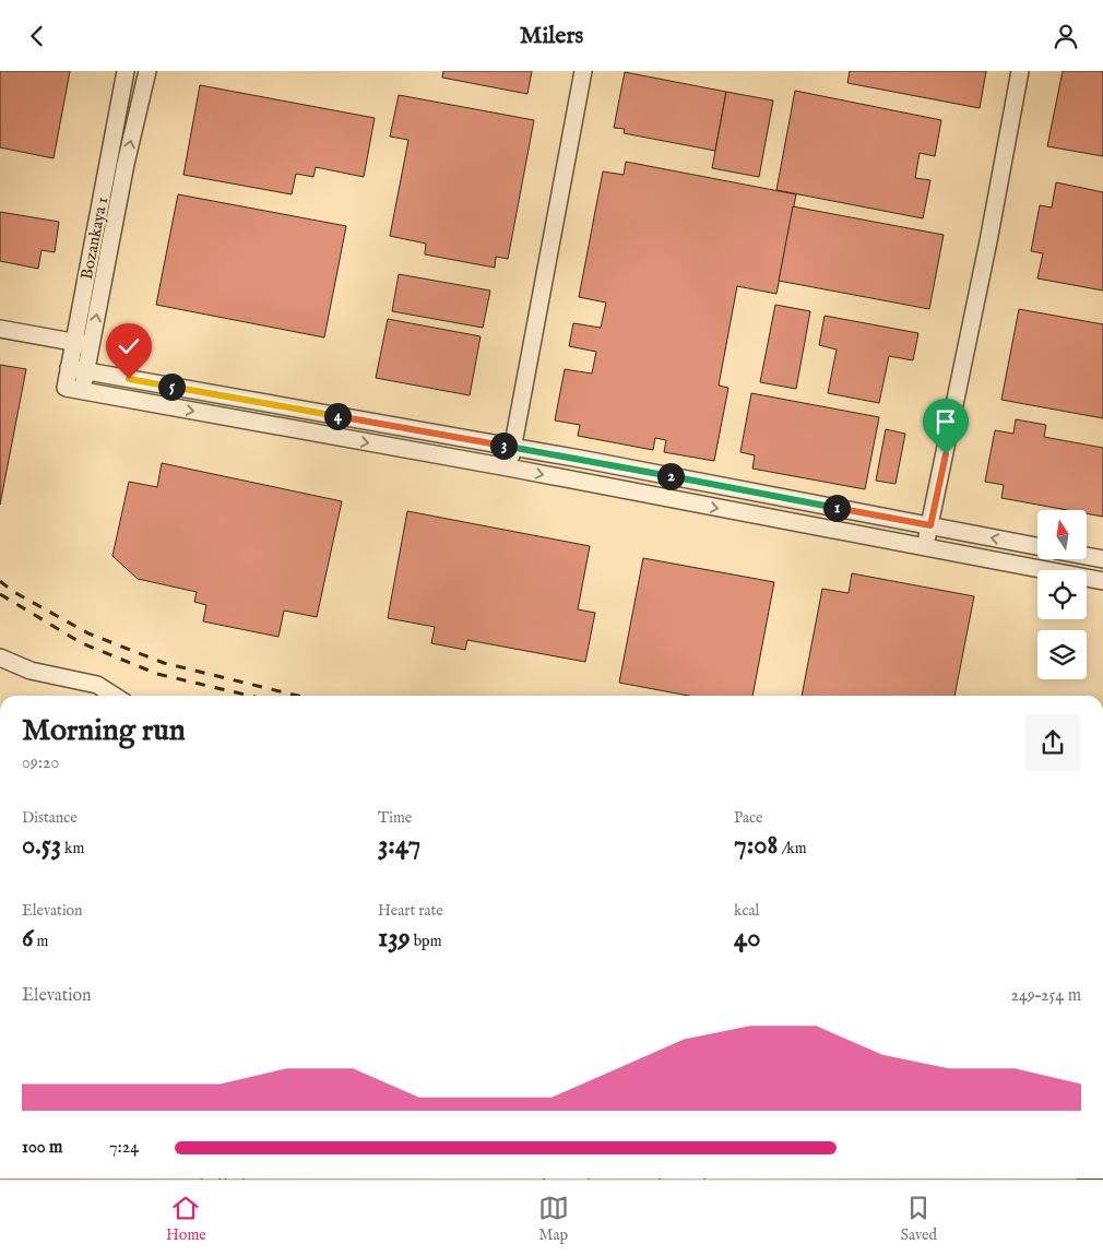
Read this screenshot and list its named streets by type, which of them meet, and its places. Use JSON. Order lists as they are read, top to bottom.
{
  "streets": {
    "street": ["Bozankaya 1"]
  },
  "north": "top",
  "page": {
    "header": "Milers",
    "pins": [
      "5",
      "4",
      "3",
      "2",
      "1"
    ],
    "heading": ["Morning run", "09:20"],
    "stats": [
      ["Distance", "0.53 km"],
      ["Time", "3:47"],
      ["Pace", "7:08 /km"],
      ["Elevation", "6 m"],
      ["Heart rate", "139 bpm"],
      ["kcal", "40"]
    ],
    "chart": ["Elevation", "249–254 m"],
    "list": [
      {
        "name": "100 m",
        "note": "7:24"
      }
    ],
    "tabs": ["Home", "Map", "Saved"]
  }
}
